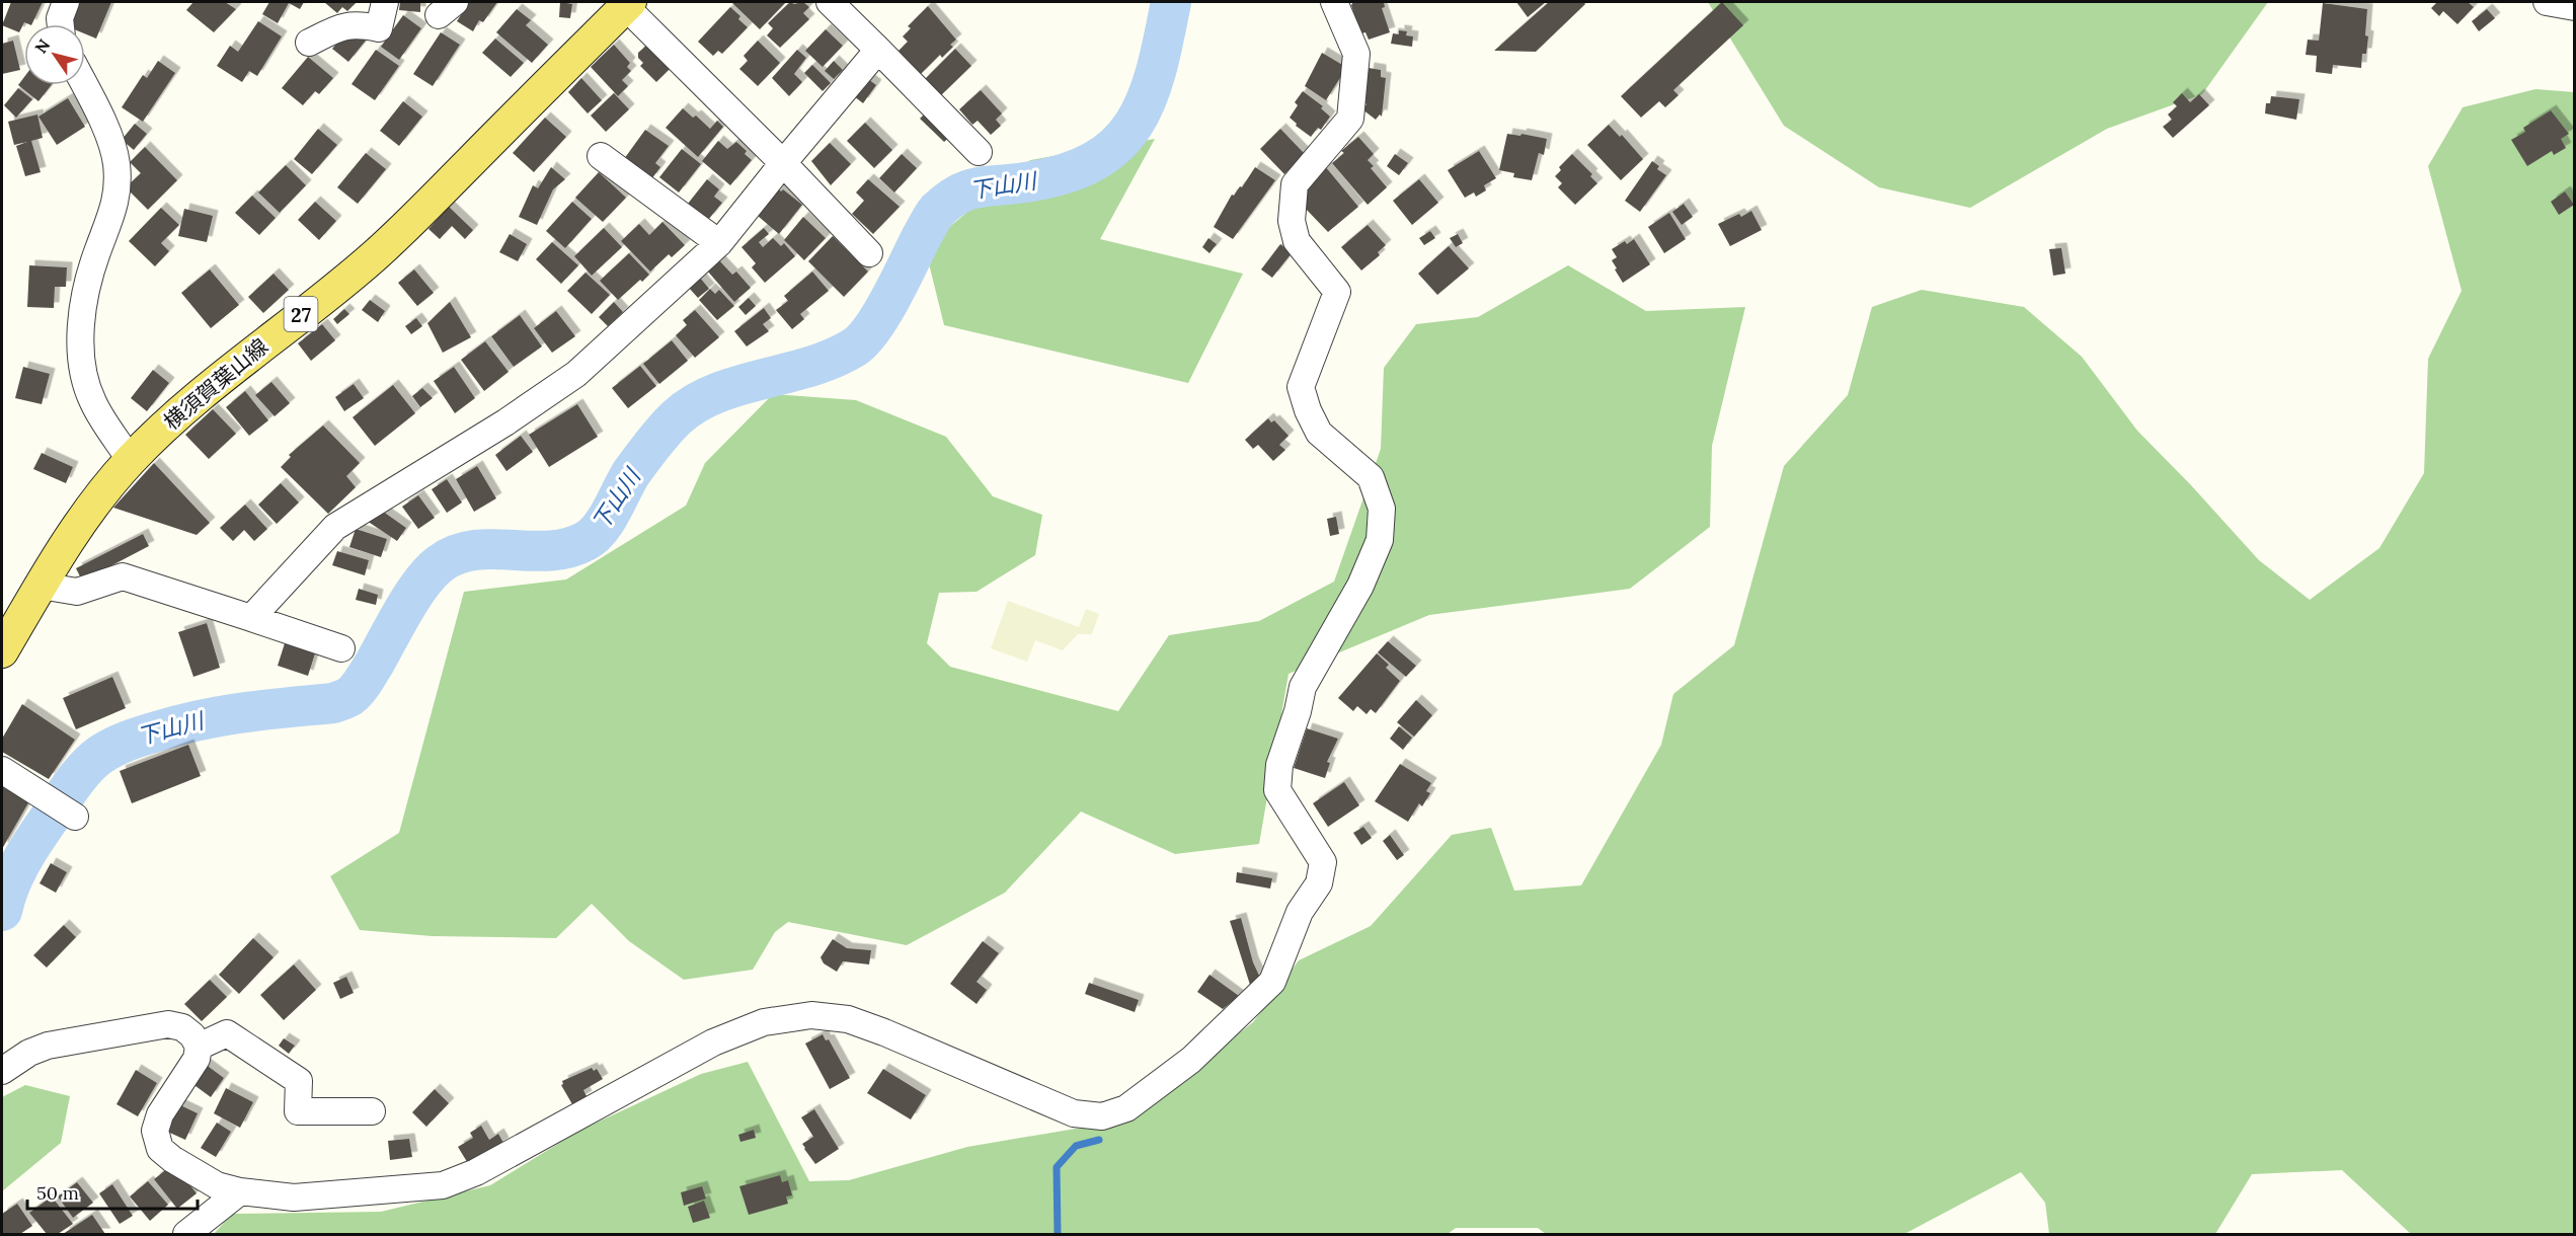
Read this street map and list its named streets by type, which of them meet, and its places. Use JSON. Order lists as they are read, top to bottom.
{
  "streets": {
    "main road": ["27", "横須賀葉山線"]
  },
  "water": ["下山川"],
  "scale_bar": "50 m",
  "north": "top left"
}
